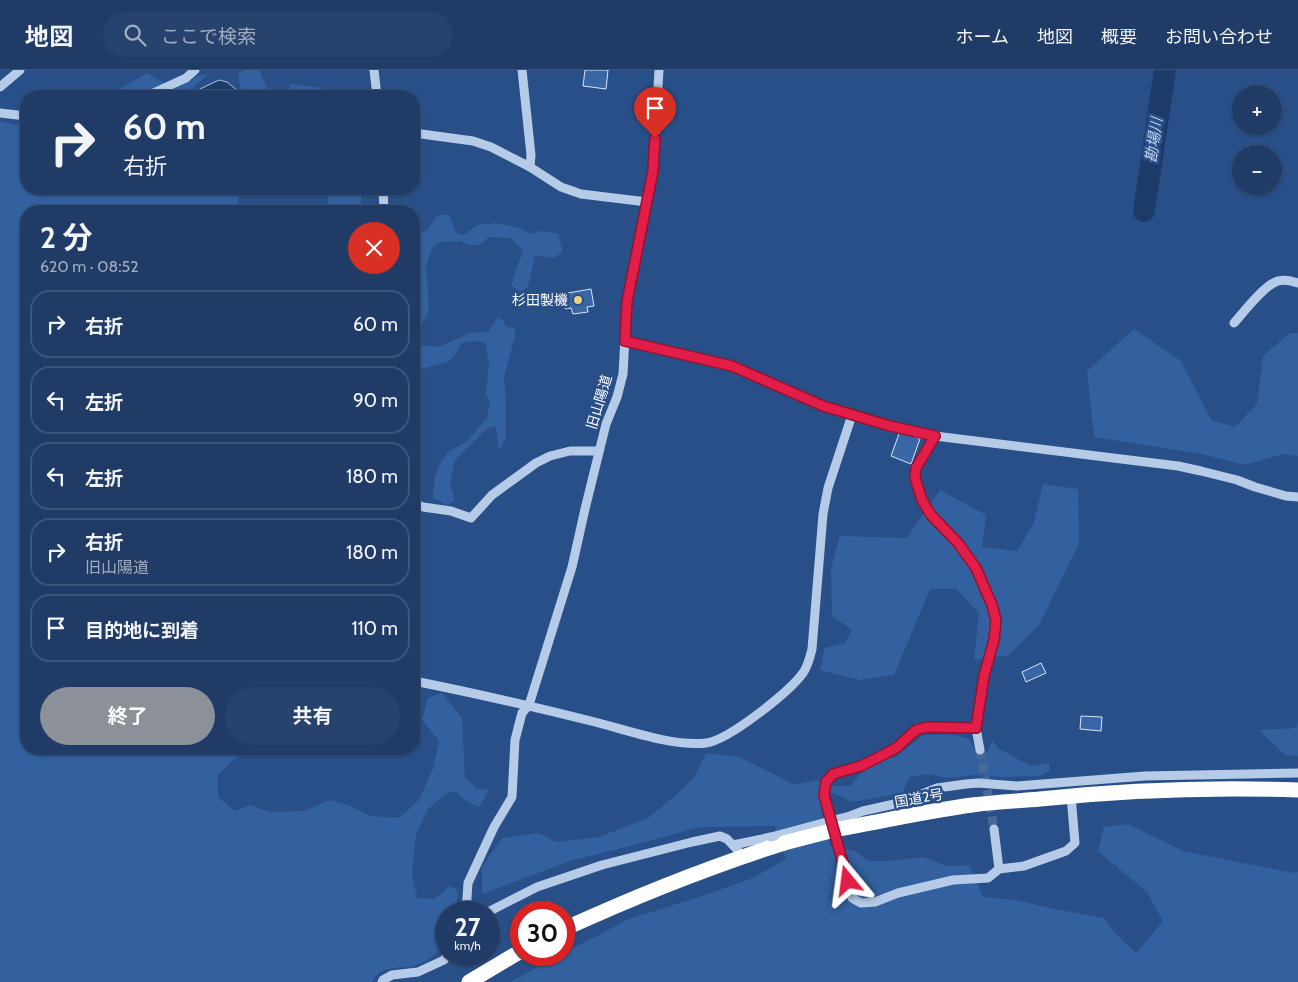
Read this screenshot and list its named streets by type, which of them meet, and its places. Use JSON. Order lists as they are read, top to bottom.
{
  "streets": {
    "highway": ["国道2号"],
    "street": ["旧山陽道"]
  },
  "water": ["勘場川"],
  "places": ["杉田製機"],
  "page": {
    "header": "地図",
    "search": "ここで検索",
    "nav": [
      "ホーム",
      "地図",
      "概要",
      "お問い合わせ"
    ],
    "map_buttons": ["+", "−"],
    "turn": ["60 m", "右折"],
    "heading": ["2 分", "620 m · 08:52"],
    "list": [
      {
        "name": "右折",
        "value": "60 m"
      },
      {
        "name": "左折",
        "value": "90 m"
      },
      {
        "name": "左折",
        "value": "180 m"
      },
      {
        "name": "右折",
        "note": "旧山陽道",
        "value": "180 m"
      },
      {
        "name": "目的地に到着",
        "value": "110 m"
      }
    ],
    "buttons": ["終了", "共有"],
    "speed": "27 km/h",
    "limit": "30"
  }
}
